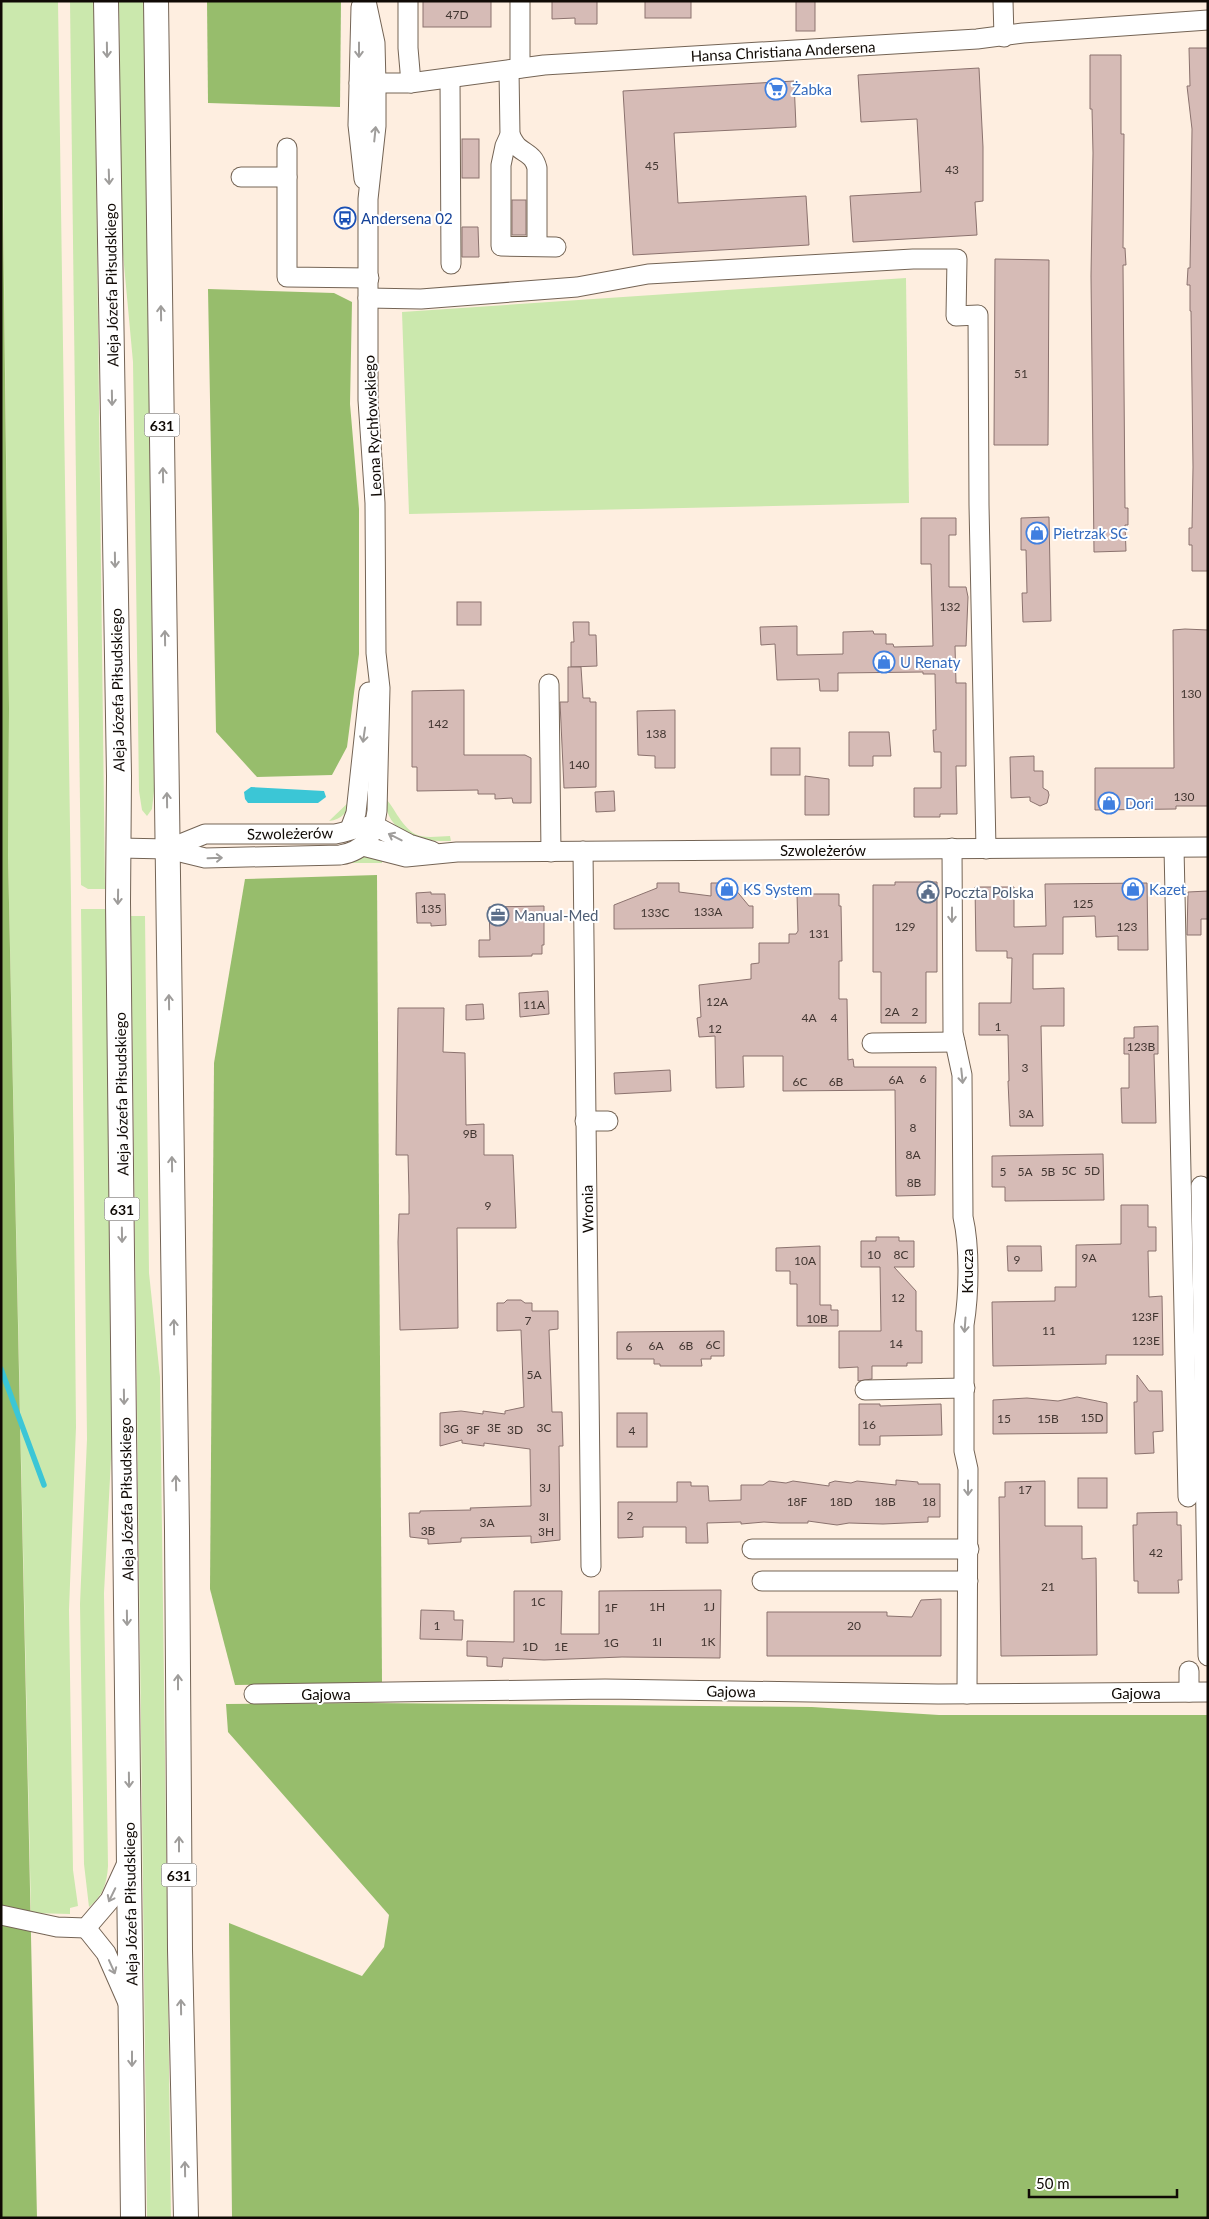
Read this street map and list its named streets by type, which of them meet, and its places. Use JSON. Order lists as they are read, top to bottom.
{
  "streets": {
    "main road": ["Aleja Józefa Piłsudskiego", "631"],
    "street": [
      "Hansa Christiana Andersena",
      "Leona Rychłowskiego",
      "Szwoleżerów",
      "Wronia",
      "Krucza",
      "Gajowa"
    ]
  },
  "crossings": [
    ["Hansa Christiana Andersena", "Leona Rychłowskiego"],
    ["Aleja Józefa Piłsudskiego", "Szwoleżerów"],
    ["631", "Szwoleżerów"],
    ["Leona Rychłowskiego", "Szwoleżerów"],
    ["Szwoleżerów", "Wronia"],
    ["Szwoleżerów", "Krucza"],
    ["Krucza", "Gajowa"]
  ],
  "one_way": ["Krucza"],
  "places": {
    "supermarket": ["Żabka"],
    "bus stop": ["Andersena 02"],
    "shop": [
      "Pietrzak SC",
      "U Renaty",
      "Dori",
      "KS System",
      "Kazet"
    ],
    "public building": ["Poczta Polska"],
    "office": ["Manual-Med"]
  },
  "house_numbers": [
    "47D",
    "45",
    "43",
    "51",
    "132",
    "130",
    "142",
    "138",
    "140",
    "130",
    "125",
    "135",
    "133A",
    "133C",
    "129",
    "123",
    "131",
    "12A",
    "11A",
    "2A",
    "2",
    "4A",
    "4",
    "1",
    "12",
    "123B",
    "3",
    "6",
    "6A",
    "6C",
    "6B",
    "3A",
    "8",
    "9B",
    "8A",
    "5C",
    "5D",
    "5",
    "5A",
    "5B",
    "8B",
    "9",
    "10",
    "8C",
    "9A",
    "9",
    "10A",
    "12",
    "123F",
    "10B",
    "7",
    "11",
    "123E",
    "14",
    "6C",
    "6A",
    "6B",
    "6",
    "5A",
    "15D",
    "15",
    "15B",
    "16",
    "3E",
    "3C",
    "3G",
    "3F",
    "3D",
    "4",
    "3J",
    "17",
    "18F",
    "18D",
    "18B",
    "18",
    "2",
    "3I",
    "3A",
    "3B",
    "3H",
    "42",
    "21",
    "1C",
    "1H",
    "1J",
    "1F",
    "1",
    "20",
    "1I",
    "1K",
    "1G",
    "1D",
    "1E"
  ],
  "scale_bar": "50 m"
}
